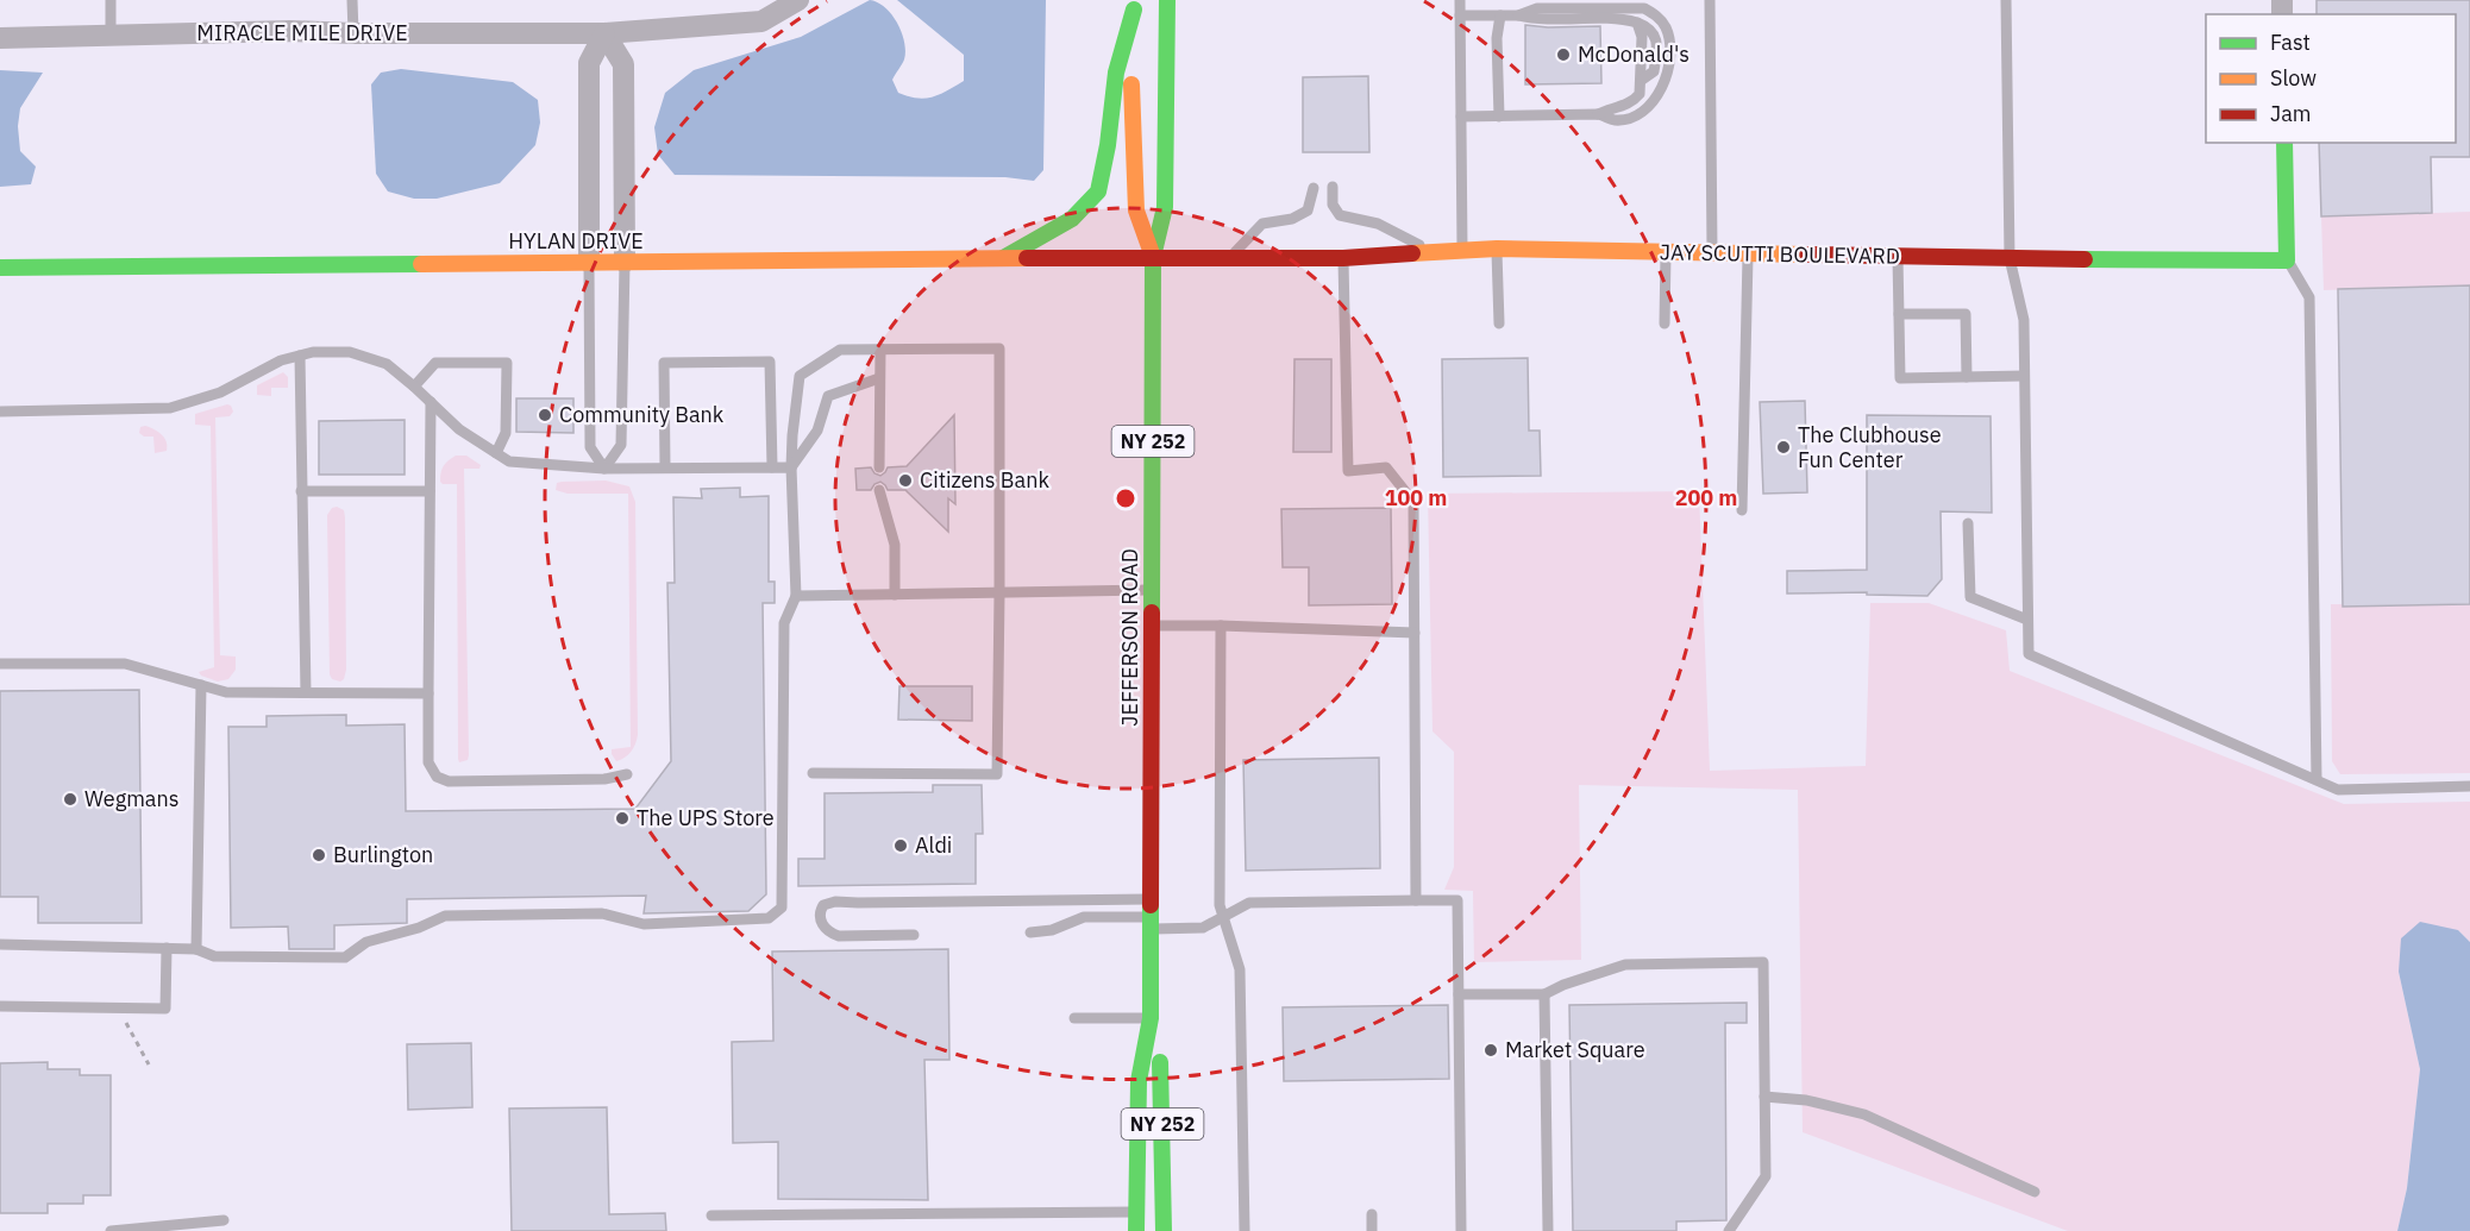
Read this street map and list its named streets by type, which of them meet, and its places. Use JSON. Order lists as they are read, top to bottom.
{
  "streets": {
    "main road": [
      "HYLAN DRIVE",
      "JAY SCUTTI BOULEVARD",
      "NY 252",
      "JEFFERSON ROAD"
    ],
    "street": ["MIRACLE MILE DRIVE"]
  },
  "crossings": [
    ["HYLAN DRIVE", "JAY SCUTTI BOULEVARD"],
    ["HYLAN DRIVE", "JEFFERSON ROAD"],
    ["JAY SCUTTI BOULEVARD", "JEFFERSON ROAD"]
  ],
  "places": [
    "McDonald's",
    "Community Bank",
    "The Clubhouse Fun Center",
    "Citizens Bank",
    "Wegmans",
    "The UPS Store",
    "Aldi",
    "Burlington",
    "Market Square"
  ],
  "legend": ["Fast", "Slow", "Jam"],
  "rings": ["100 m", "200 m"]
}
